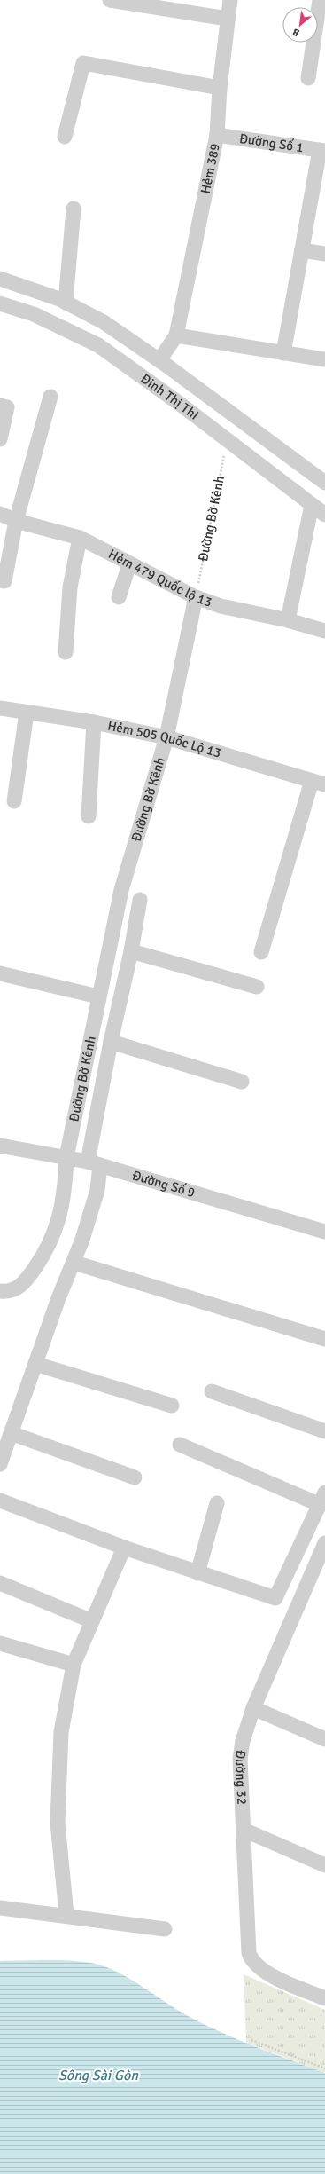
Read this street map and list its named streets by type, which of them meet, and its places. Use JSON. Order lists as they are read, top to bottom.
{
  "streets": {
    "street": [
      "Đường Số 1",
      "Hẻm 389",
      "Đinh Thị Thi",
      "Đường Bờ Kênh",
      "Hẻm 479 Quốc lộ 13",
      "Hẻm 505 Quốc Lộ 13",
      "Đường Số 9",
      "Đường 32"
    ]
  },
  "crossings": [
    ["Đường Số 1", "Hẻm 389"],
    ["Đinh Thị Thi", "Đường Bờ Kênh"],
    ["Đường Bờ Kênh", "Hẻm 479 Quốc lộ 13"],
    ["Đường Bờ Kênh", "Hẻm 505 Quốc Lộ 13"],
    ["Đường Bờ Kênh", "Đường Số 9"]
  ],
  "water": ["Sông Sài Gòn"],
  "north": "bottom left"
}
